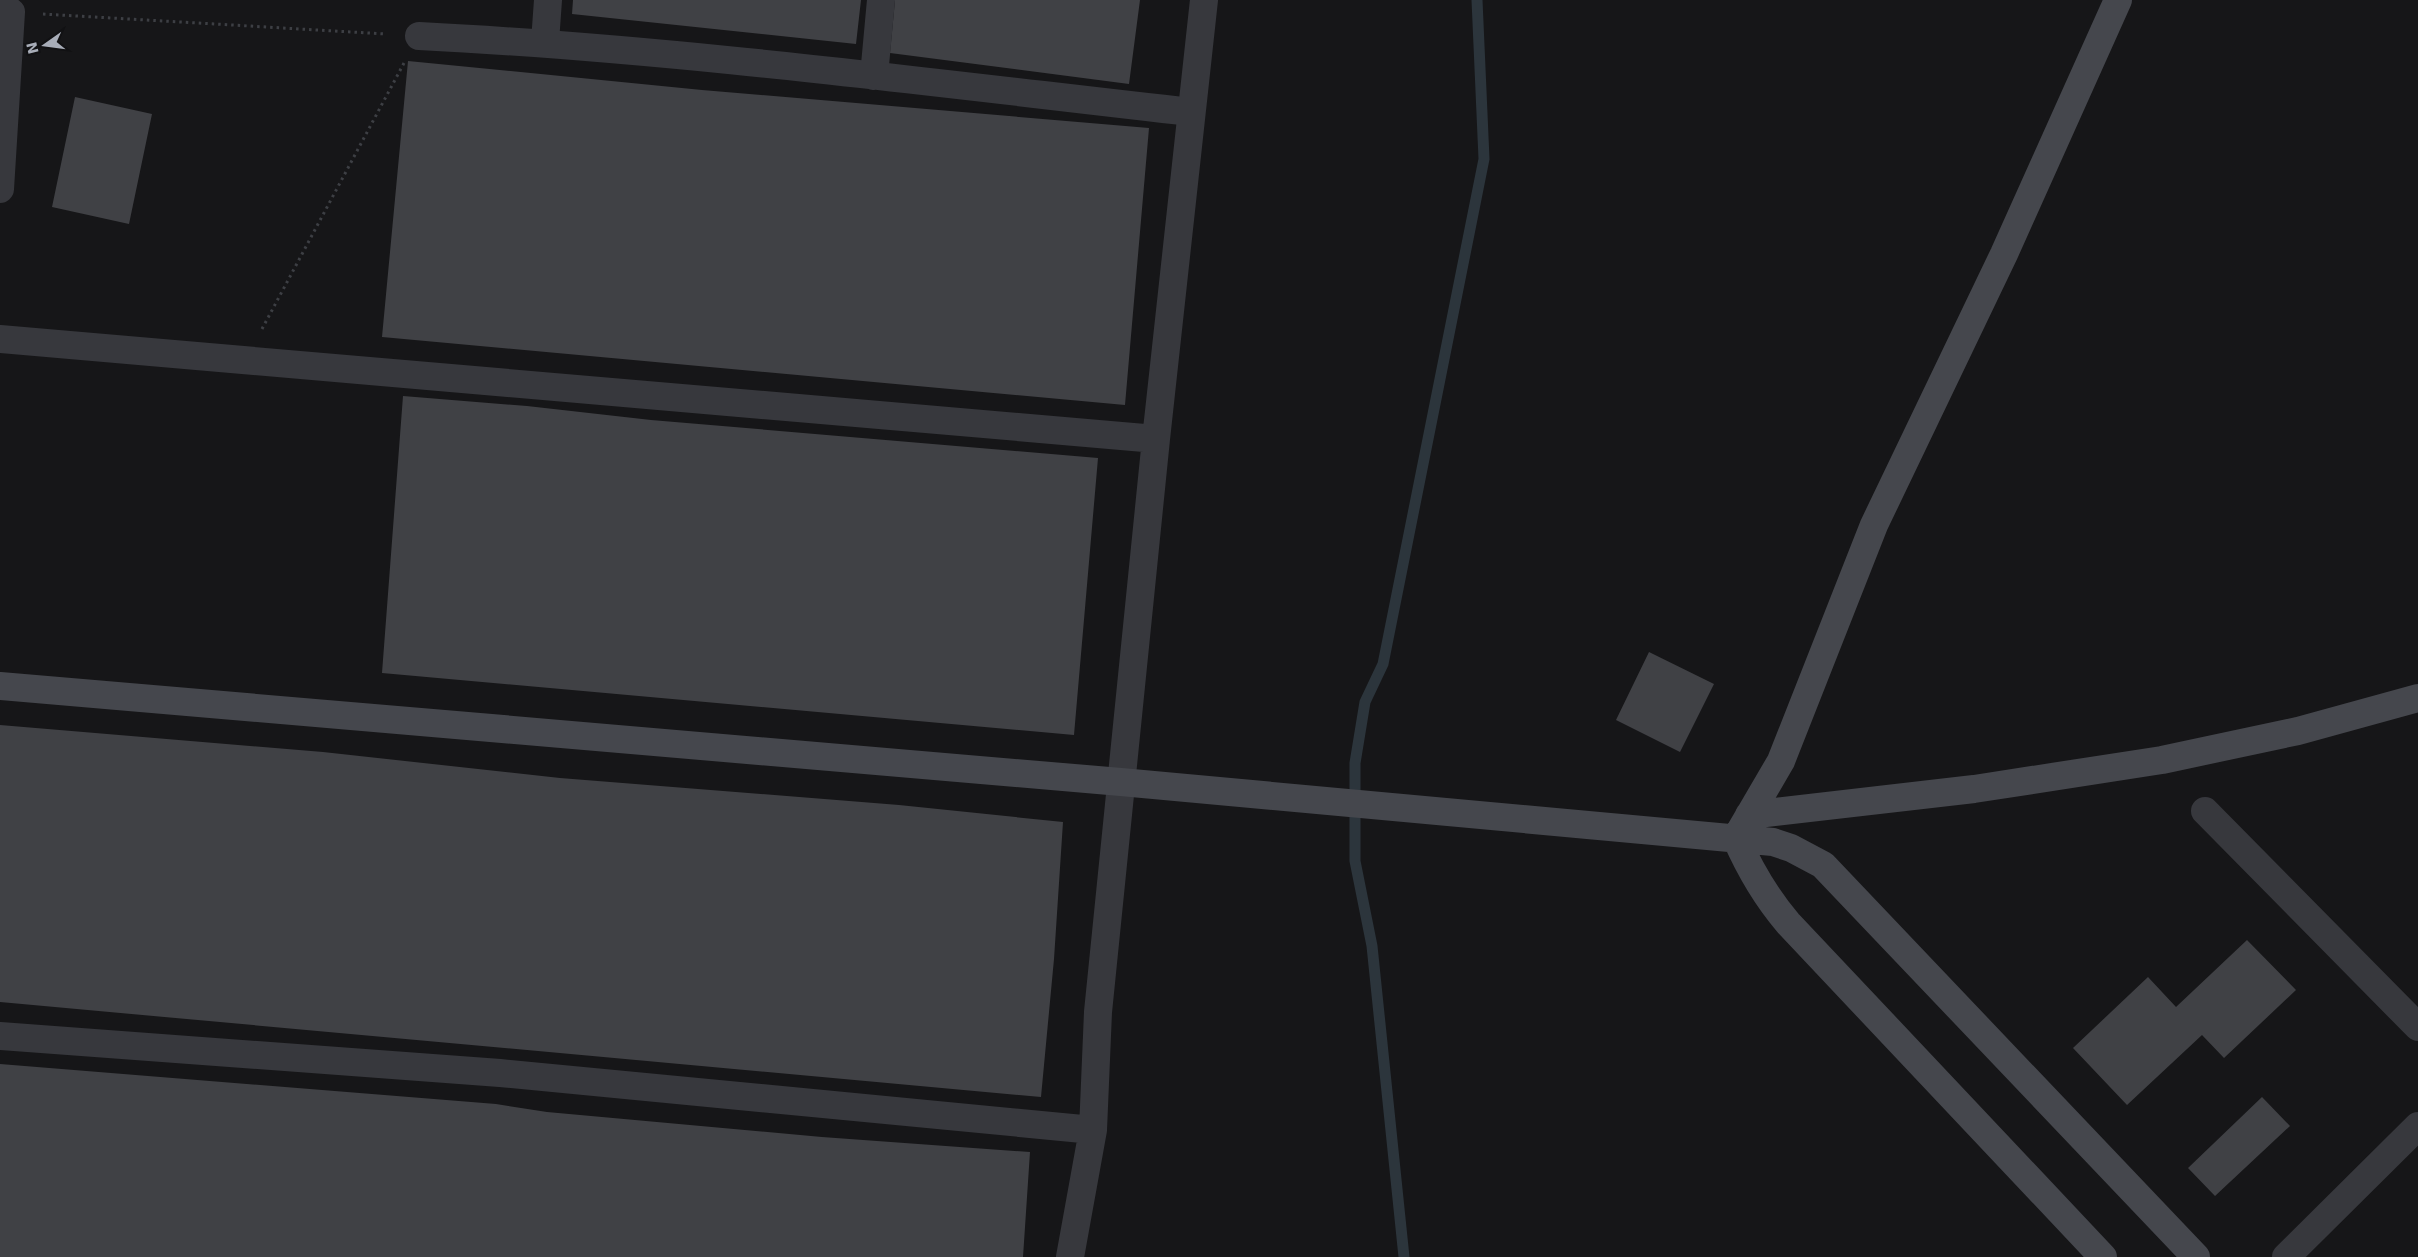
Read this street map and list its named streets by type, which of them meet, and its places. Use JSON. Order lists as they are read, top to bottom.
{
  "north": "left"
}
